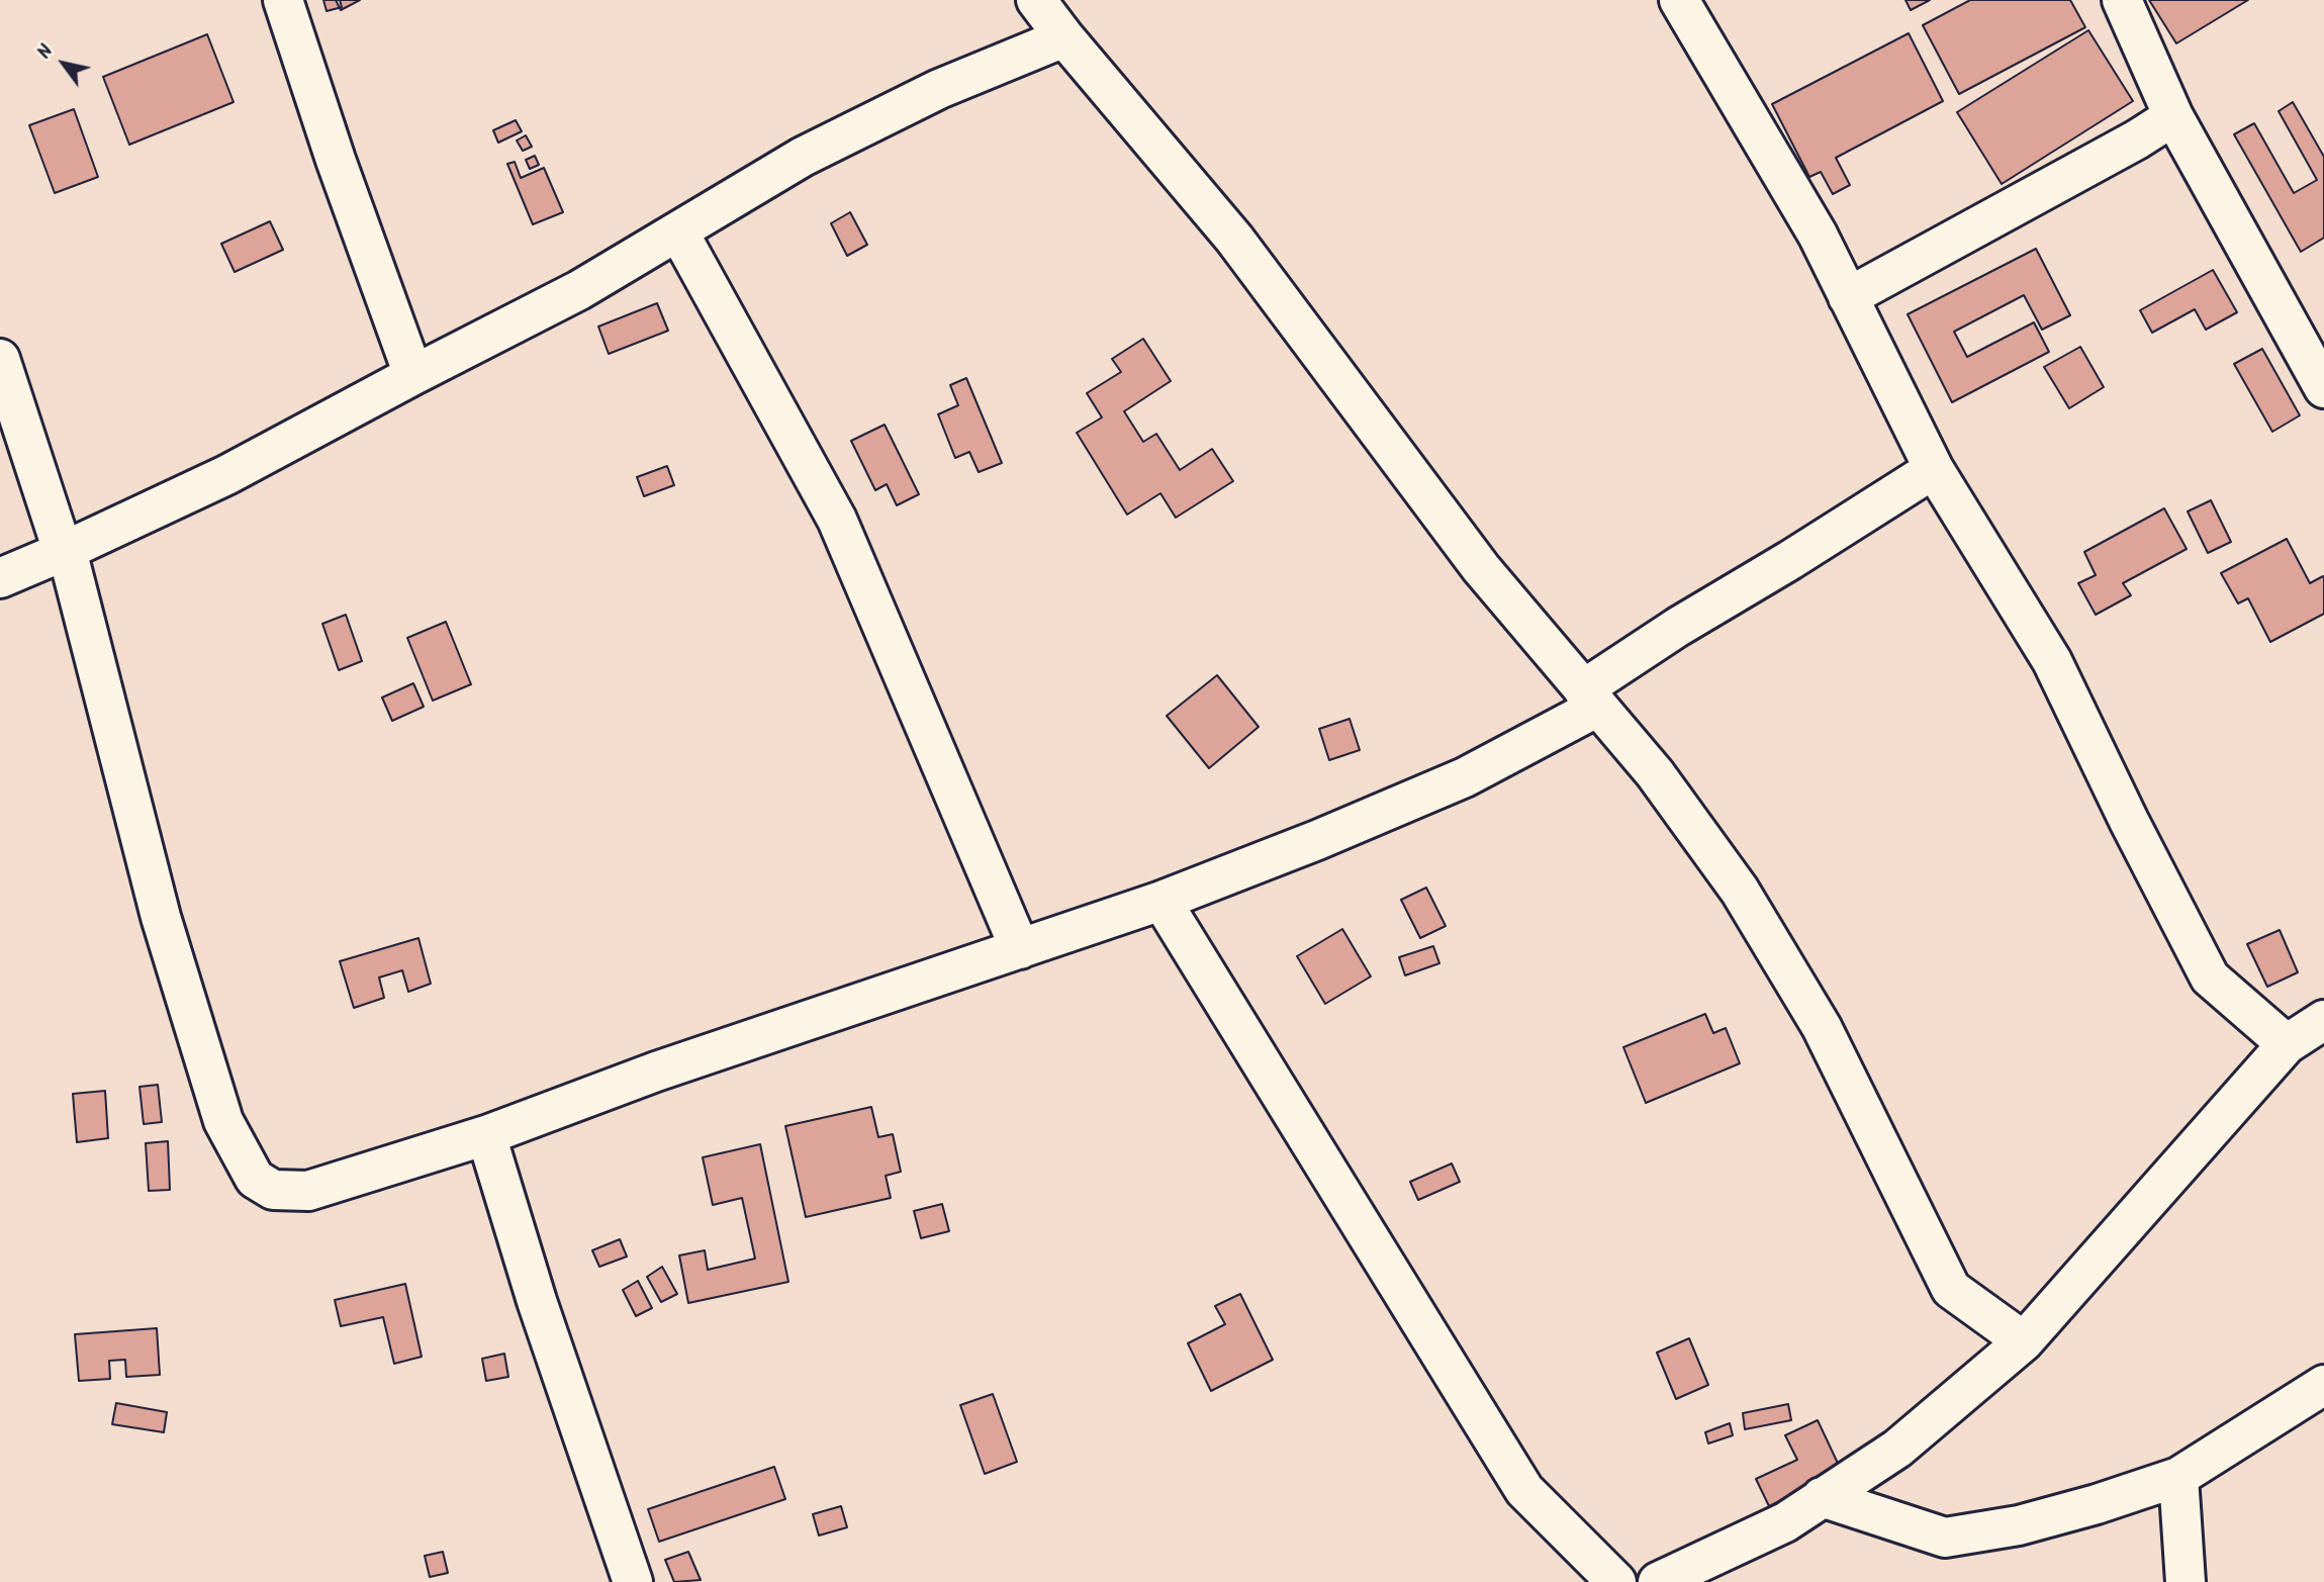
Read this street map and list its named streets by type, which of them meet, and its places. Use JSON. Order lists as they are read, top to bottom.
{
  "north": "top left"
}
